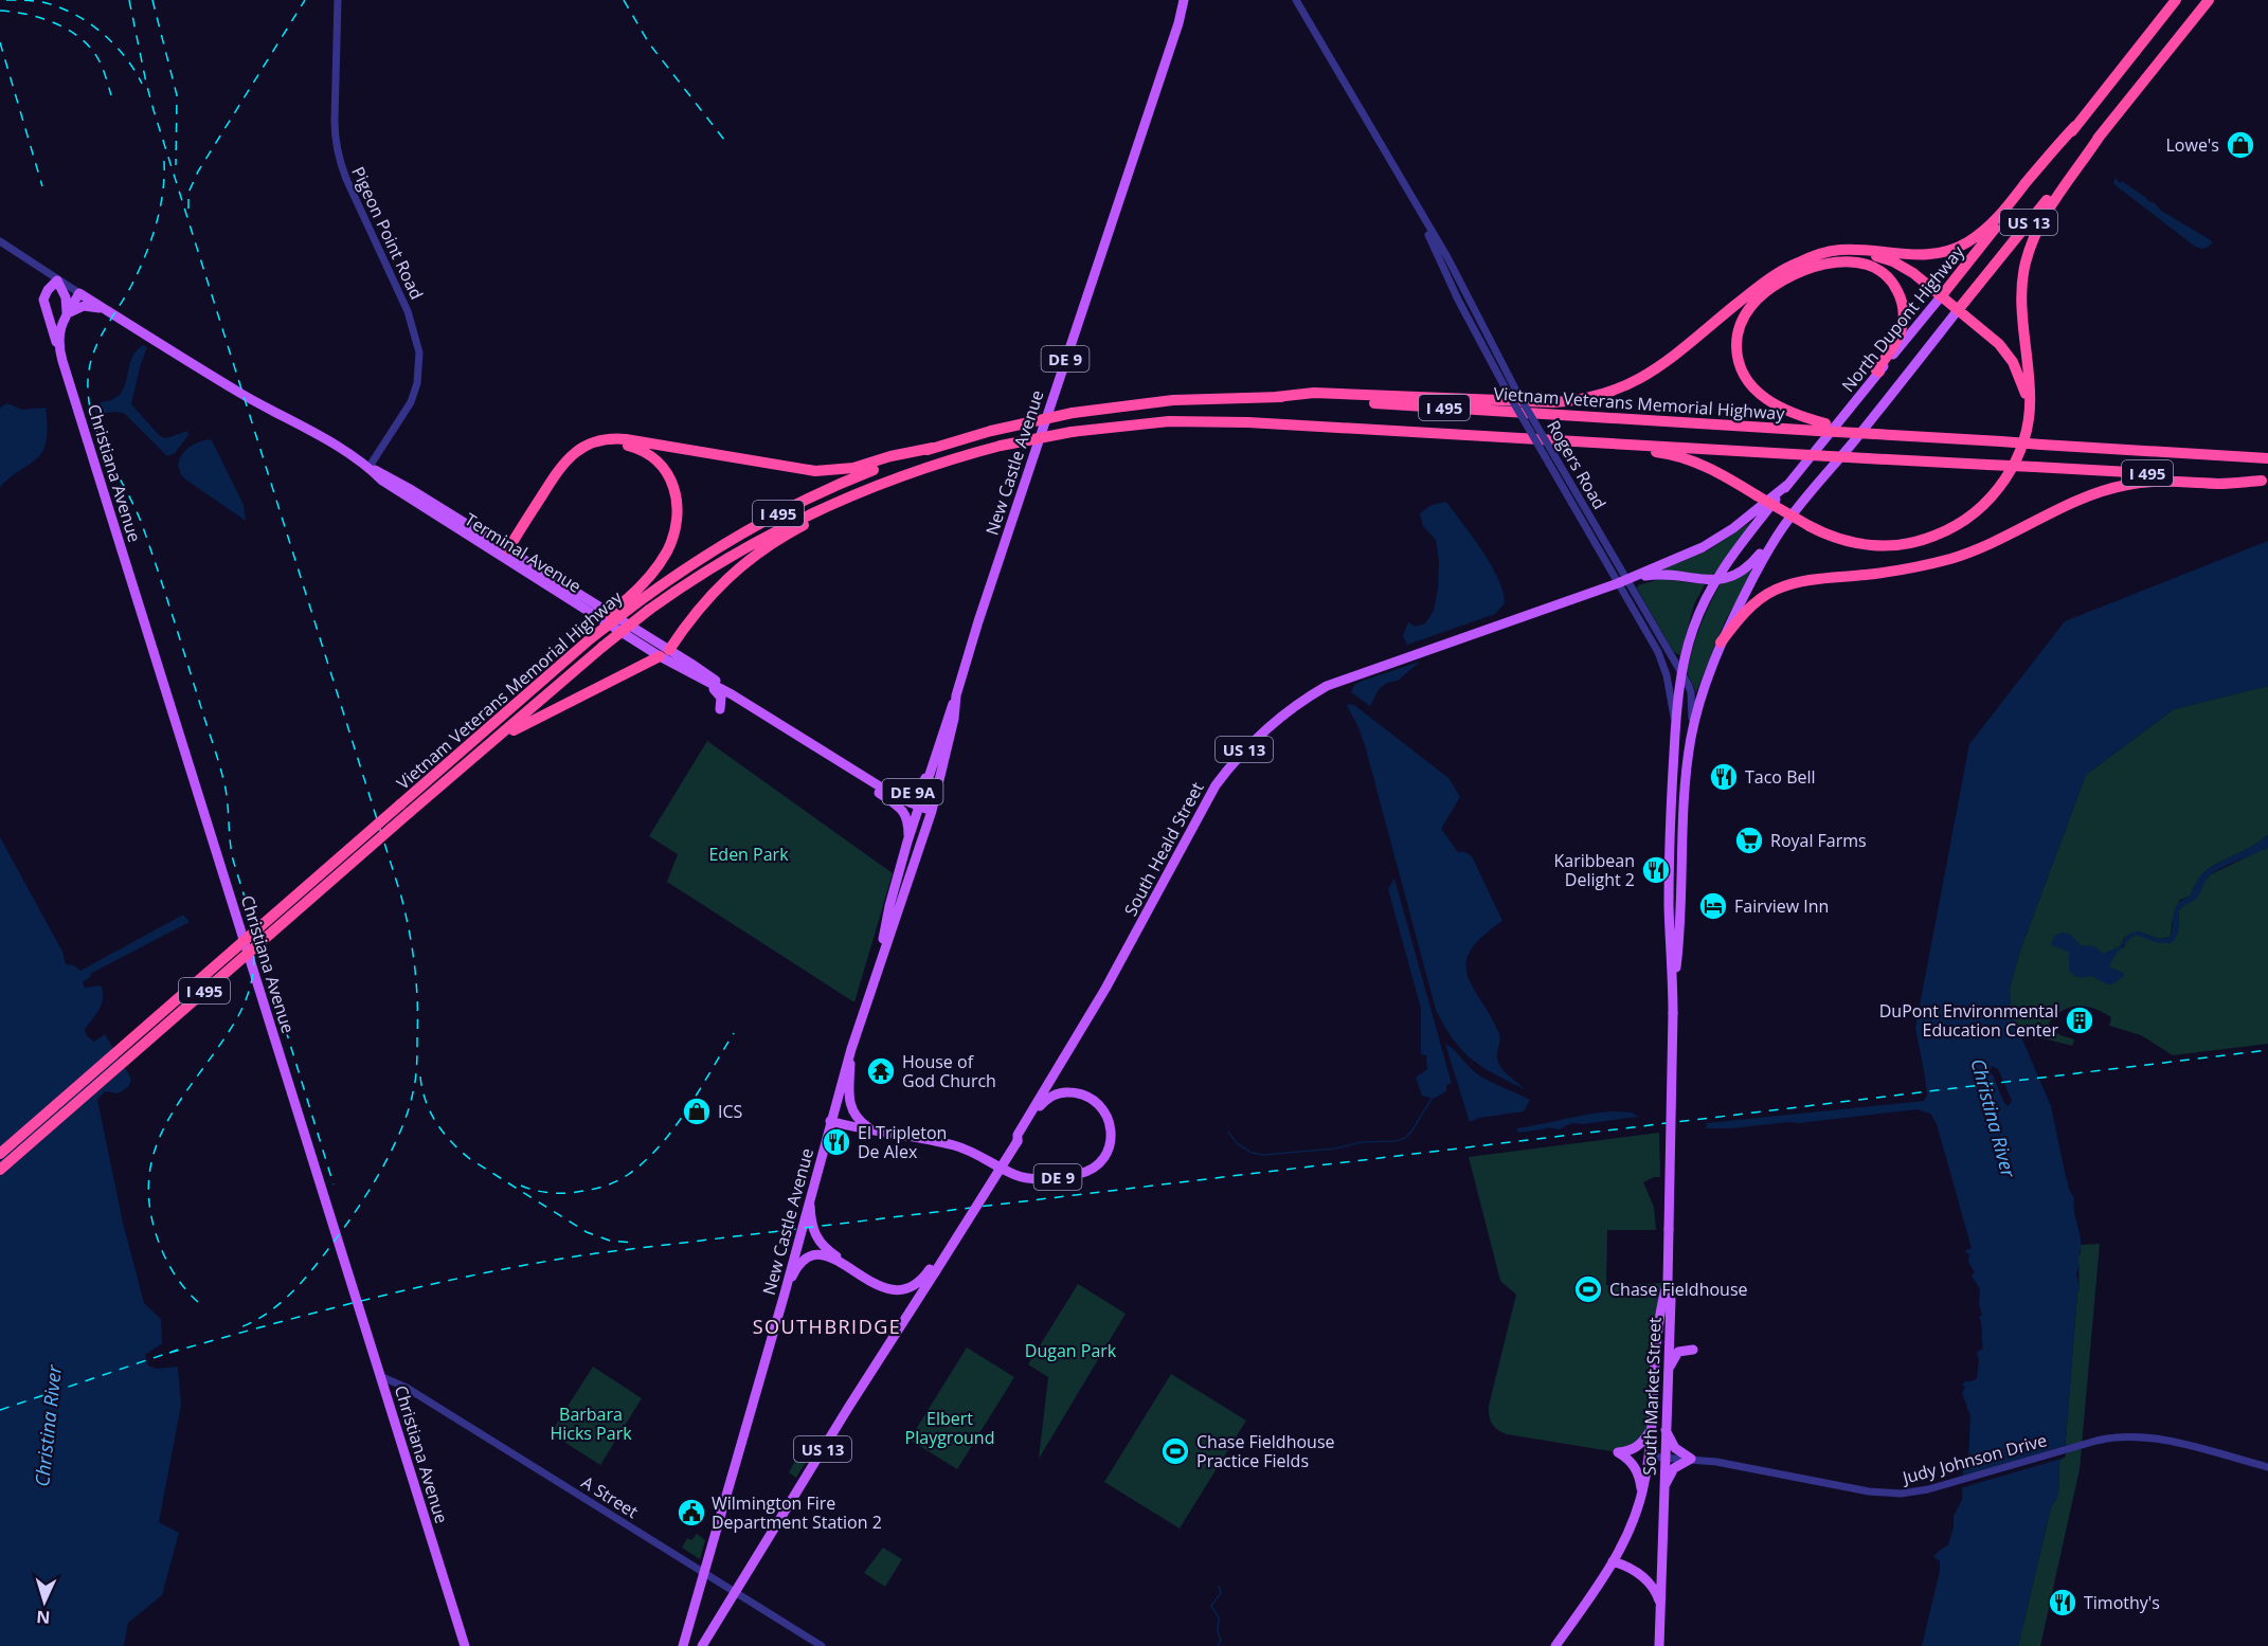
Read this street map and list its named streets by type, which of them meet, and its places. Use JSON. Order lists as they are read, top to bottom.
{
  "streets": {
    "highway": [
      "US 13",
      "North Dupont Highway",
      "Vietnam Veterans Memorial Highway",
      "I 495"
    ],
    "main road": [
      "DE 9",
      "New Castle Avenue",
      "Christiana Avenue",
      "Terminal Avenue",
      "DE 9A",
      "South Heald Street",
      "South Market Street"
    ],
    "street": [
      "Pigeon Point Road",
      "Rogers Road",
      "Judy Johnson Drive",
      "A Street"
    ]
  },
  "crossings": [
    ["US 13", "New Castle Avenue"],
    ["US 13", "South Heald Street"],
    ["Pigeon Point Road", "Terminal Avenue"],
    ["North Dupont Highway", "Rogers Road"],
    ["North Dupont Highway", "South Heald Street"],
    ["North Dupont Highway", "South Market Street"],
    ["DE 9", "New Castle Avenue"],
    ["DE 9", "South Heald Street"],
    ["Vietnam Veterans Memorial Highway", "I 495"],
    ["New Castle Avenue", "Terminal Avenue"],
    ["New Castle Avenue", "DE 9A"],
    ["New Castle Avenue", "A Street"],
    ["Rogers Road", "South Heald Street"],
    ["Rogers Road", "South Market Street"],
    ["Christiana Avenue", "Terminal Avenue"],
    ["Christiana Avenue", "A Street"],
    ["Terminal Avenue", "DE 9A"],
    ["South Heald Street", "A Street"],
    ["South Market Street", "Judy Johnson Drive"]
  ],
  "districts": ["SOUTHBRIDGE"],
  "water": ["Christina River"],
  "parks": [
    "Eden Park",
    "Dugan Park",
    "Barbara Hicks Park",
    "Elbert Playground"
  ],
  "places": {
    "shop": ["Lowe's", "ICS"],
    "restaurant": [
      "Taco Bell",
      "Karibbean Delight 2",
      "El Tripleton De Alex",
      "Timothy's"
    ],
    "supermarket": ["Royal Farms"],
    "hotel": ["Fairview Inn"],
    "building": ["DuPont Environmental Education Center"],
    "temple": ["House of God Church"],
    "sports": ["Chase Fieldhouse", "Chase Fieldhouse Practice Fields"],
    "public building": ["Wilmington Fire Department Station 2"]
  },
  "north": "bottom"
}
